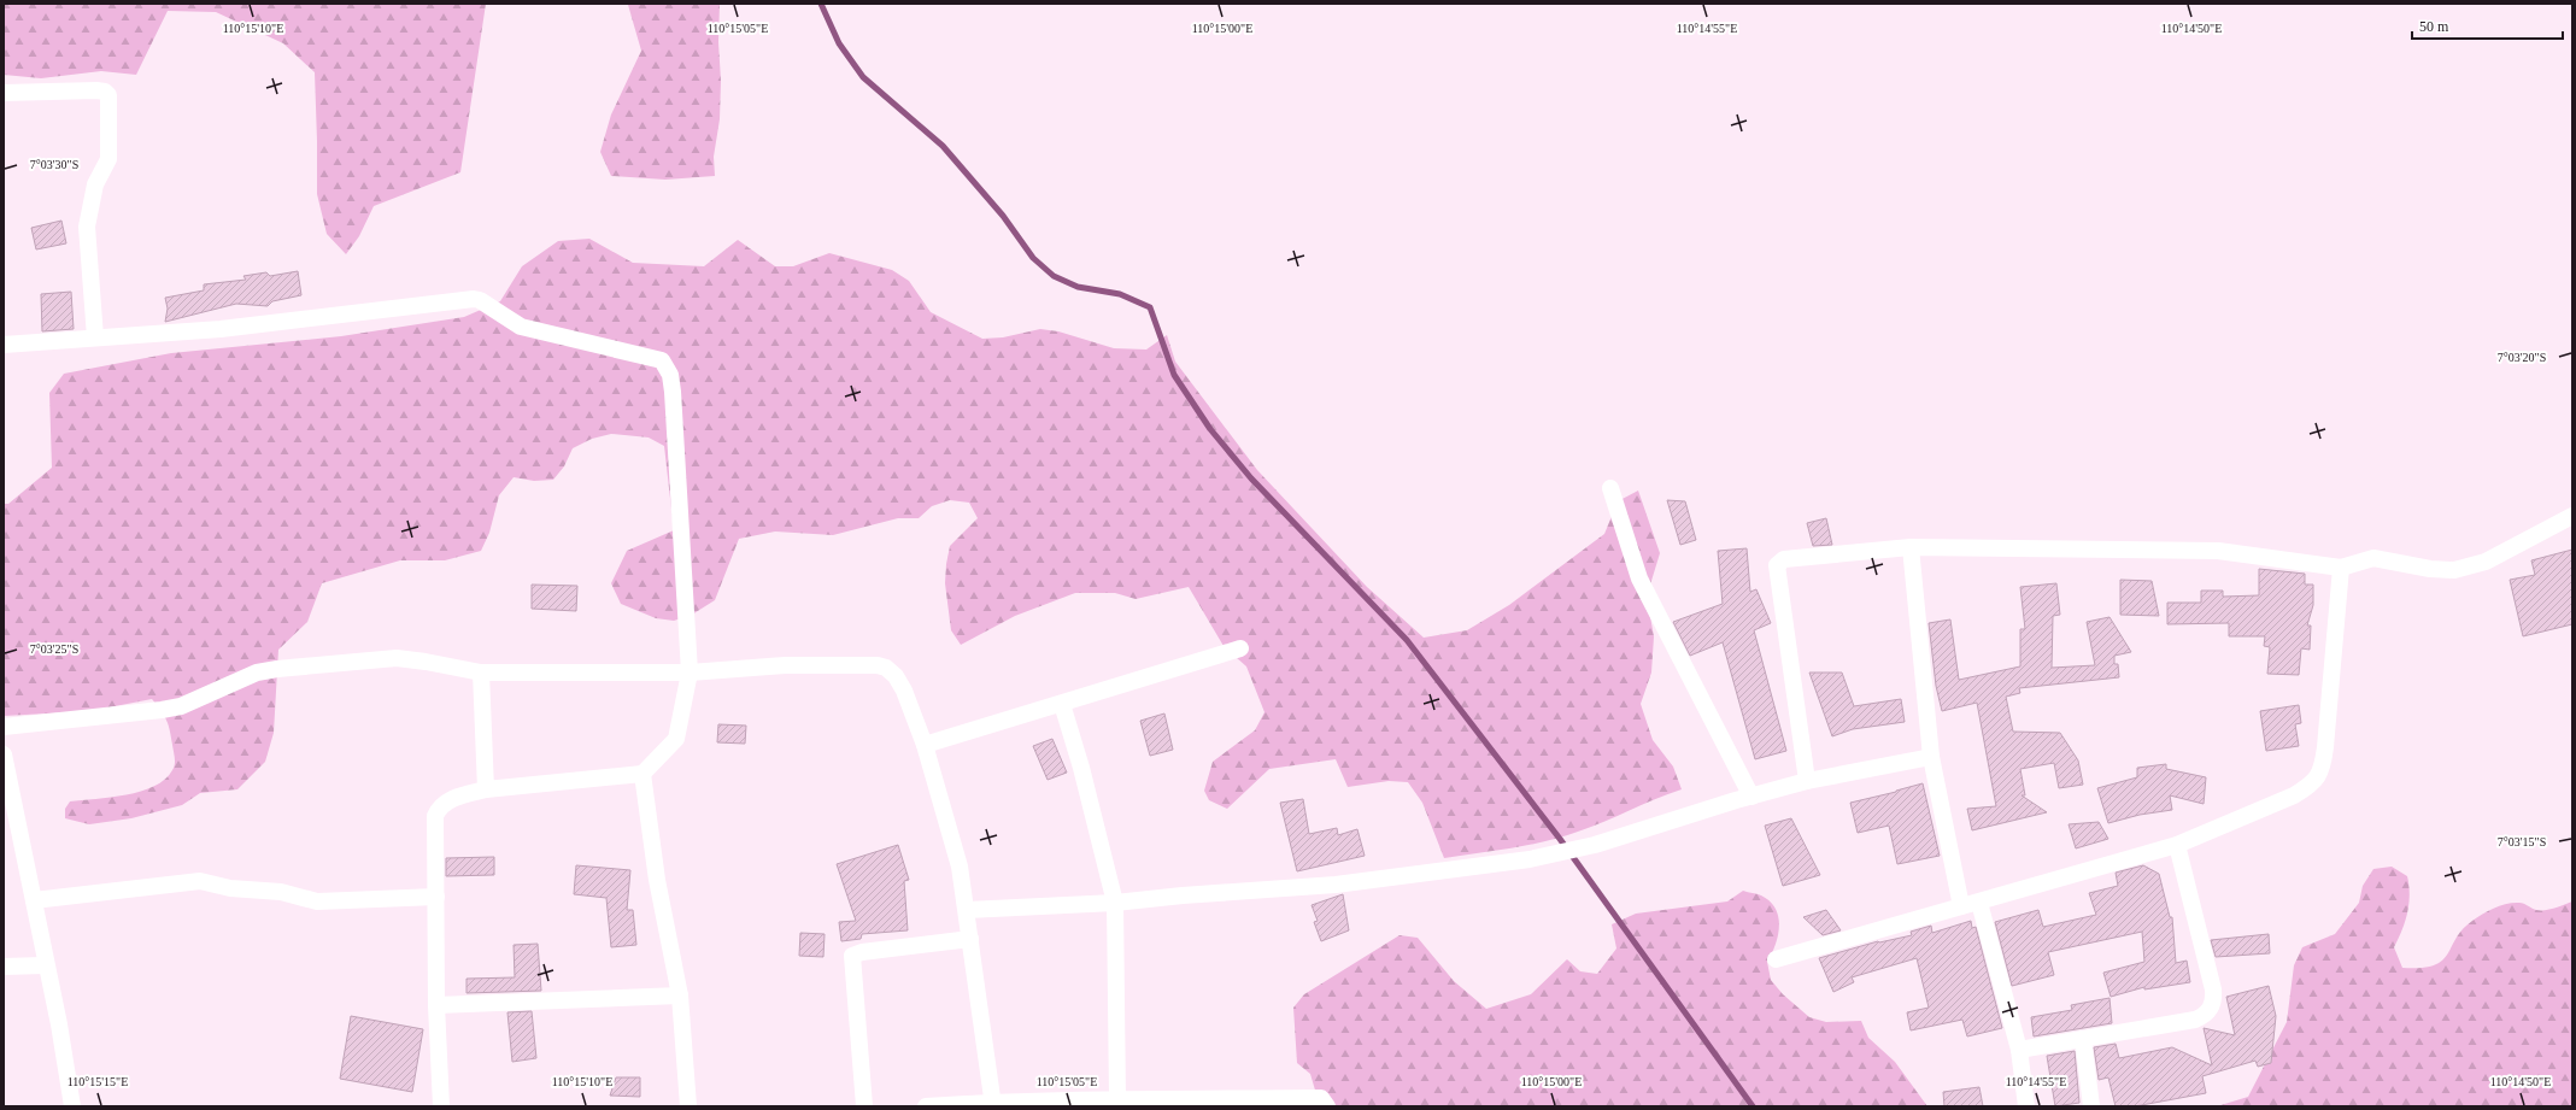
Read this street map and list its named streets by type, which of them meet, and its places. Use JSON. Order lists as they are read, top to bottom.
{
  "scale_bar": "50 m",
  "coordinates": [
    "110°15'10\"E",
    "110°15'05\"E",
    "110°15'00\"E",
    "110°14'55\"E",
    "110°14'50\"E",
    "7°03'30\"S",
    "7°03'20\"S",
    "7°03'25\"S",
    "7°03'15\"S",
    "110°15'15\"E"
  ]
}
